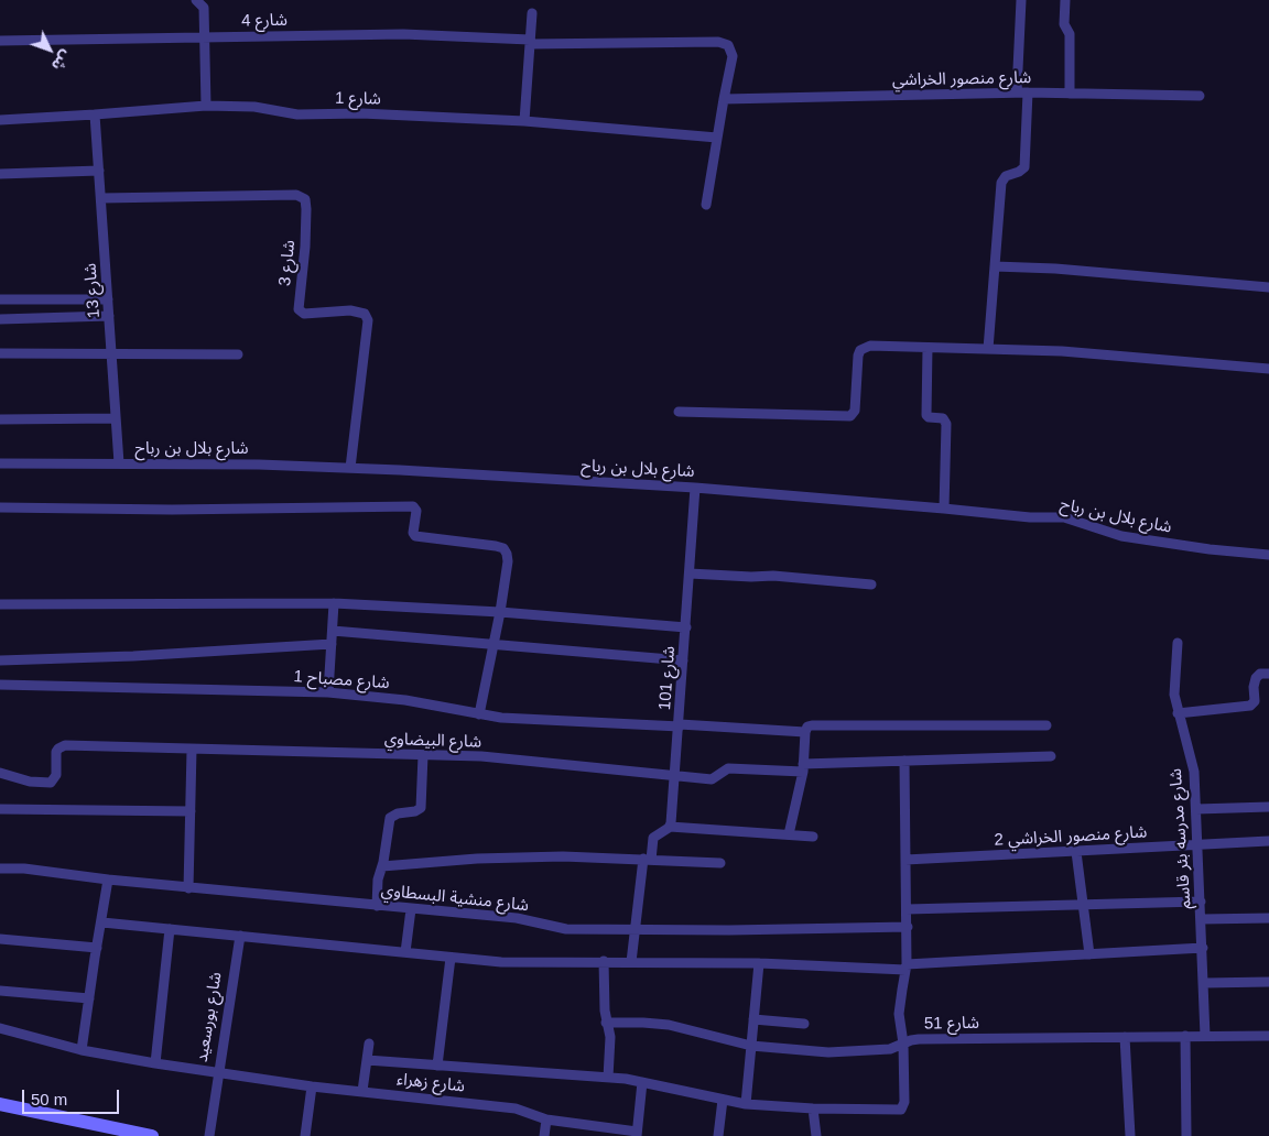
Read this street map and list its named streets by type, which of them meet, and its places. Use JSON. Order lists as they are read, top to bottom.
{
  "streets": {
    "street": [
      "شارع 4",
      "شارع منصور الخراشي",
      "شارع 1",
      "شارع 3",
      "شارع 13",
      "شارع بلال بن رباح",
      "شارع 101",
      "شارع مصباح 1",
      "شارع البيضاوي",
      "شارع منصور الخراشي 2",
      "شارع مدرسه بئر قاسم",
      "شارع منشية البسطاوي",
      "شارع بورسعيد",
      "شارع 51",
      "شارع زهراء"
    ]
  },
  "crossings": [
    ["شارع 4", "شارع منصور الخراشي"],
    ["شارع 1", "شارع 13"],
    ["شارع 3", "شارع 13"],
    ["شارع 3", "شارع بلال بن رباح"],
    ["شارع 13", "شارع بلال بن رباح"],
    ["شارع بلال بن رباح", "شارع 101"],
    ["شارع 101", "شارع مصباح 1"],
    ["شارع 101", "شارع البيضاوي"],
    ["شارع منصور الخراشي 2", "شارع مدرسه بئر قاسم"],
    ["شارع مدرسه بئر قاسم", "شارع 51"],
    ["شارع بورسعيد", "شارع زهراء"]
  ],
  "scale_bar": "50 m",
  "north": "bottom right"
}
